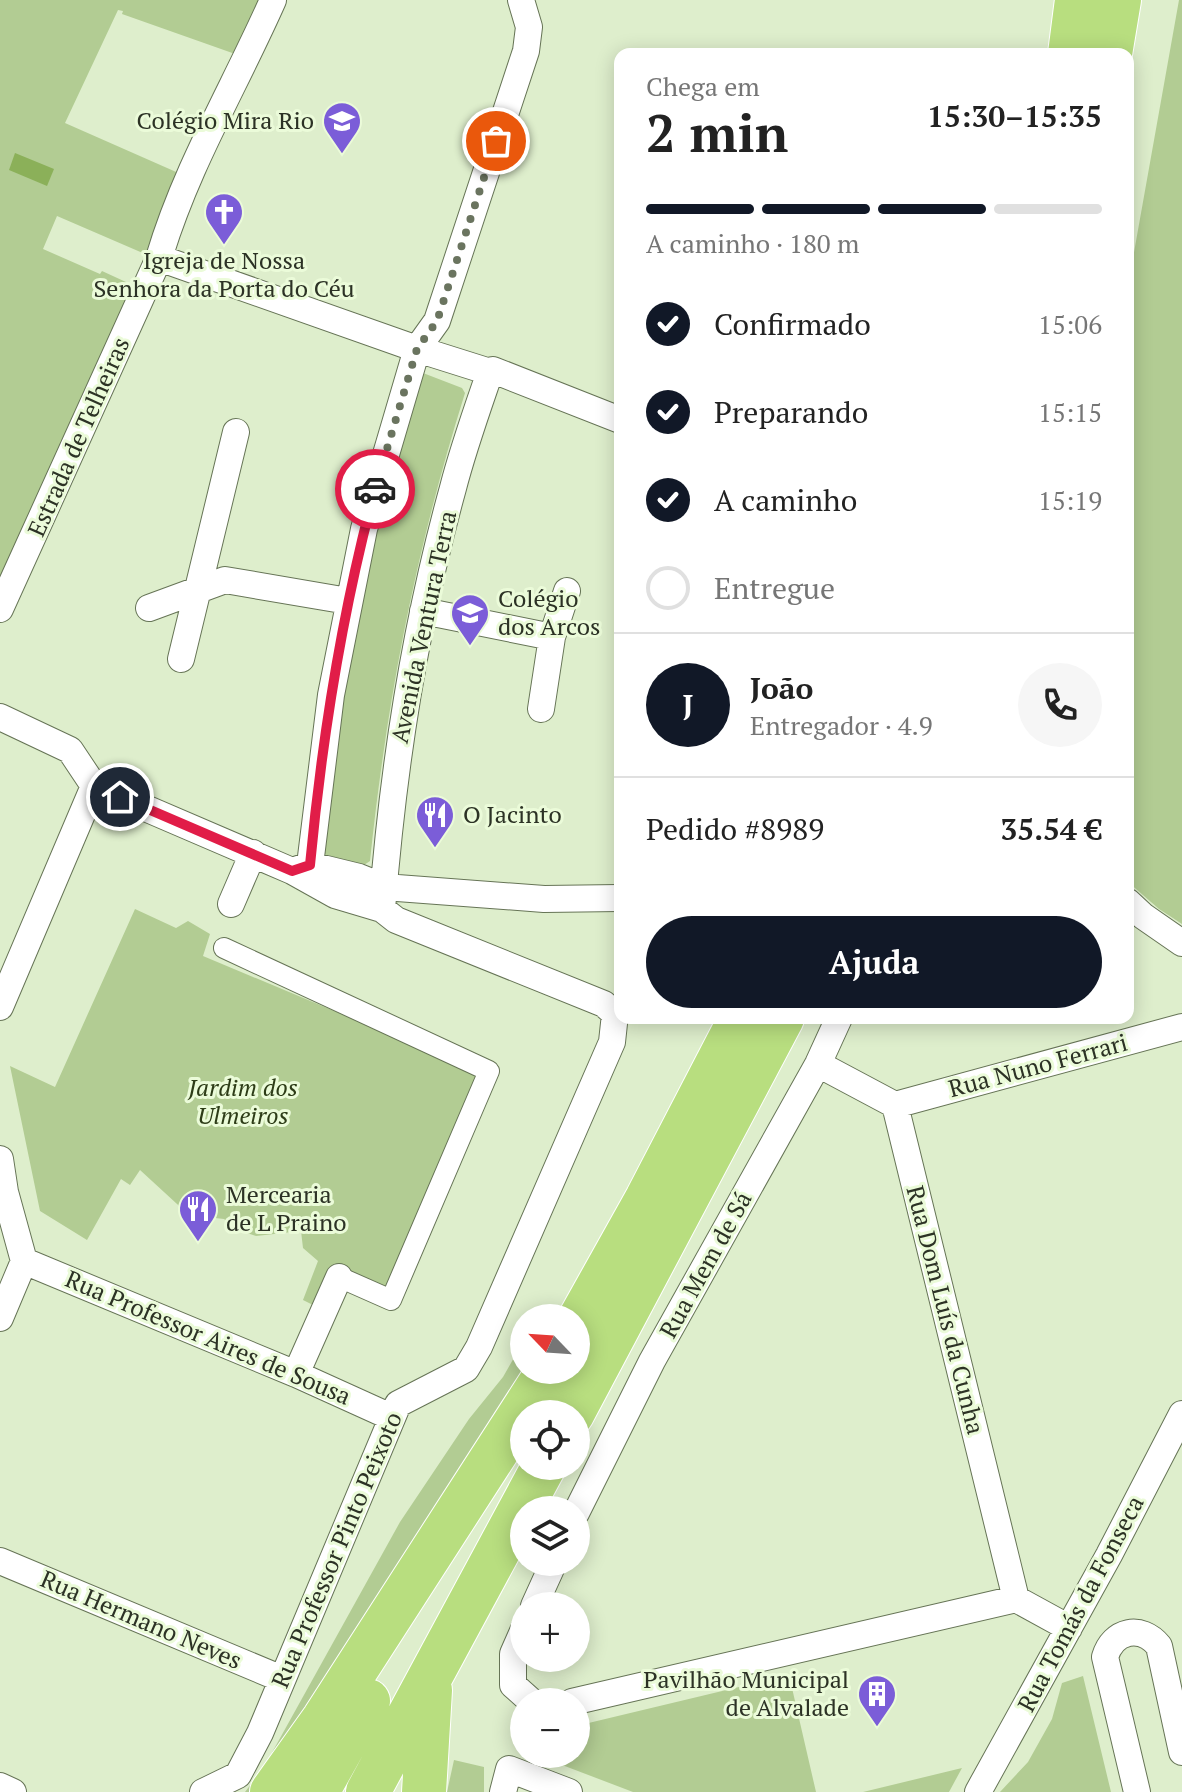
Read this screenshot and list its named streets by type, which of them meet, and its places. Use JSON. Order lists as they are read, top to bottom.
{
  "streets": {
    "street": [
      "Estrada de Telheiras",
      "Avenida Ventura Terra",
      "Rua Nuno Ferrari",
      "Rua Mem de Sá",
      "Rua Dom Luís da Cunha",
      "Rua Professor Aires de Sousa",
      "Rua Professor Pinto Peixoto",
      "Rua Tomás da Fonseca",
      "Rua Hermano Neves"
    ]
  },
  "crossings": [
    ["Avenida Ventura Terra", "Rua Professor Pinto Peixoto"],
    ["Rua Nuno Ferrari", "Rua Dom Luís da Cunha"],
    ["Rua Professor Aires de Sousa", "Rua Professor Pinto Peixoto"],
    ["Rua Professor Pinto Peixoto", "Rua Hermano Neves"]
  ],
  "parks": ["Jardim dos Ulmeiros"],
  "places": {
    "school or university": ["Colégio Mira Rio", "Colégio dos Arcos"],
    "church": ["Igreja de Nossa Senhora da Porta do Céu"],
    "restaurant": ["O Jacinto", "Mercearia de L Praino"],
    "building": ["Pavilhão Municipal de Alvalade"]
  },
  "north": "top left",
  "page": {
    "heading": ["2 min", "Chega em", "15:30–15:35"],
    "panel": [
      "João",
      "Entregador · 4.9",
      "Pedido #8989",
      "35.54 €"
    ],
    "bar": "A caminho · 180 m",
    "list": [
      ["Confirmado", "15:06"],
      ["Preparando", "15:15"],
      ["A caminho", "15:19"],
      "Entregue"
    ],
    "round": "J",
    "buttons": "Ajuda",
    "map_buttons": ["+", "−"]
  }
}
